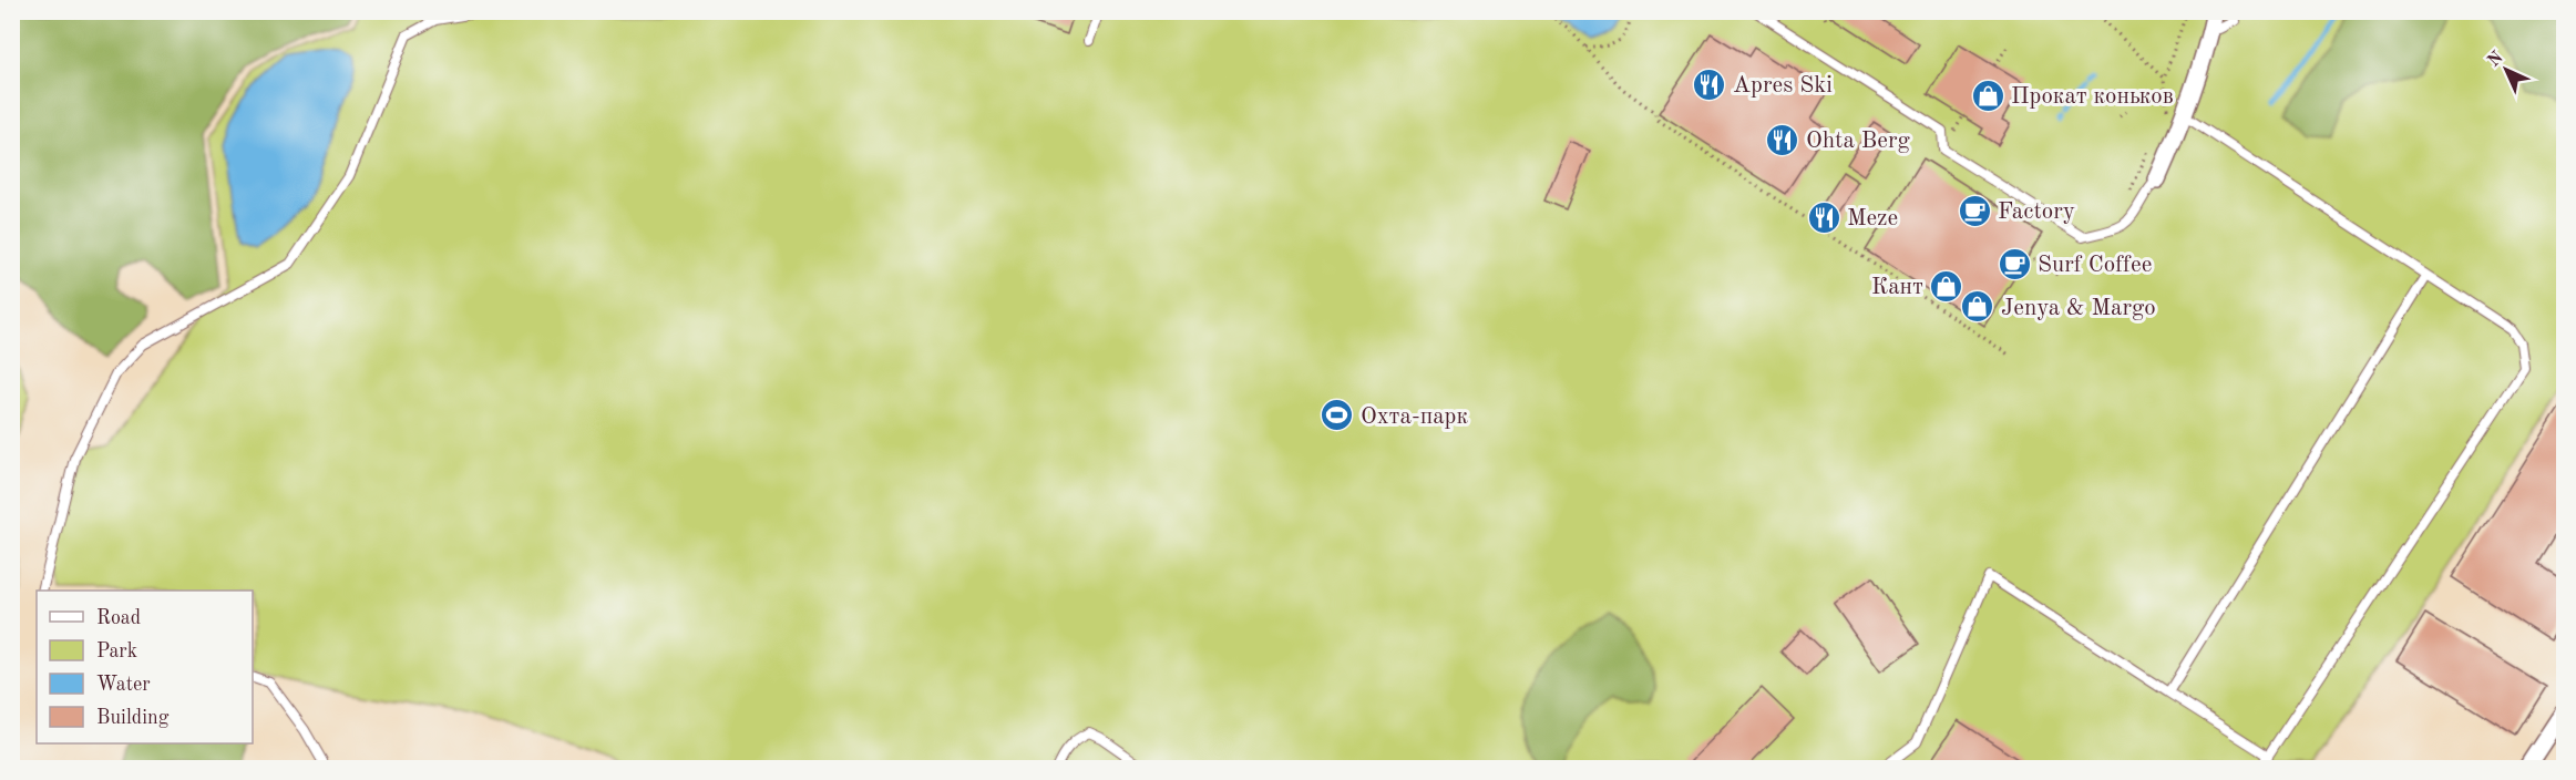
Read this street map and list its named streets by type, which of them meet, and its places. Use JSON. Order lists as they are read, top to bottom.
{
  "places": {
    "restaurant": ["Apres Ski", "Ohta Berg", "Meze"],
    "shop": ["Прокат коньков", "Кант", "Jenya & Margo"],
    "cafe": ["Factory", "Surf Coffee"],
    "sports": ["Охта-парк"]
  },
  "legend": [
    "Road",
    "Park",
    "Water",
    "Building"
  ],
  "north": "top left"
}
